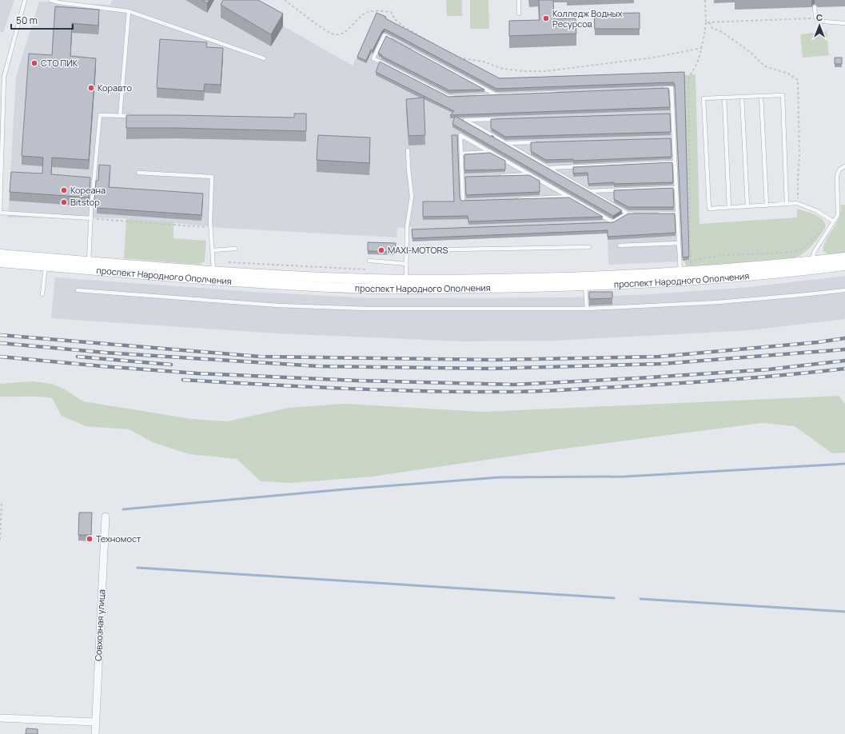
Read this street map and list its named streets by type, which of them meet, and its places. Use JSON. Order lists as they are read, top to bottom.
{
  "streets": {
    "main road": ["проспект Народного Ополчения"],
    "street": ["Совхозная улица"]
  },
  "places": [
    "Колледж Водных Ресурсов",
    "СТО ПИК",
    "Коравто",
    "Кореана",
    "Bitstop",
    "MAXI-MOTORS",
    "Техномост"
  ],
  "scale_bar": "50 m",
  "north": "top"
}
